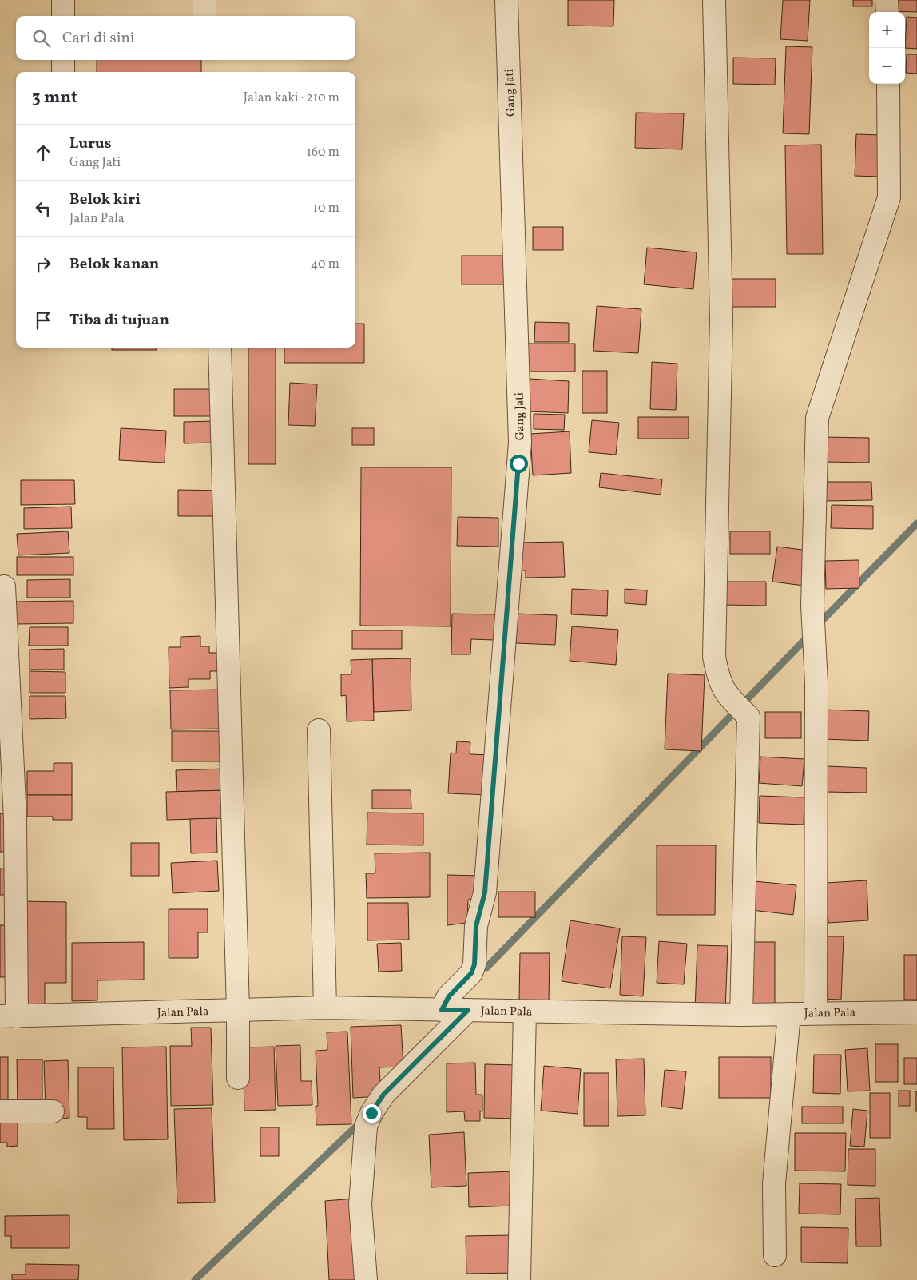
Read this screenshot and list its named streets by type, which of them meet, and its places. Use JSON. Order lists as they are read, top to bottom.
{
  "streets": {
    "street": ["Gang Jati", "Jalan Pala"]
  },
  "crossings": [
    ["Gang Jati", "Jalan Pala"]
  ],
  "page": {
    "map_buttons": ["+", "−"],
    "search": "Cari di sini",
    "heading": ["3 mnt", "Jalan kaki · 210 m"],
    "list": [
      ["Lurus", "Gang Jati", "160 m"],
      ["Belok kiri", "Jalan Pala", "10 m"],
      ["Belok kanan", "40 m"],
      "Tiba di tujuan"
    ]
  }
}
